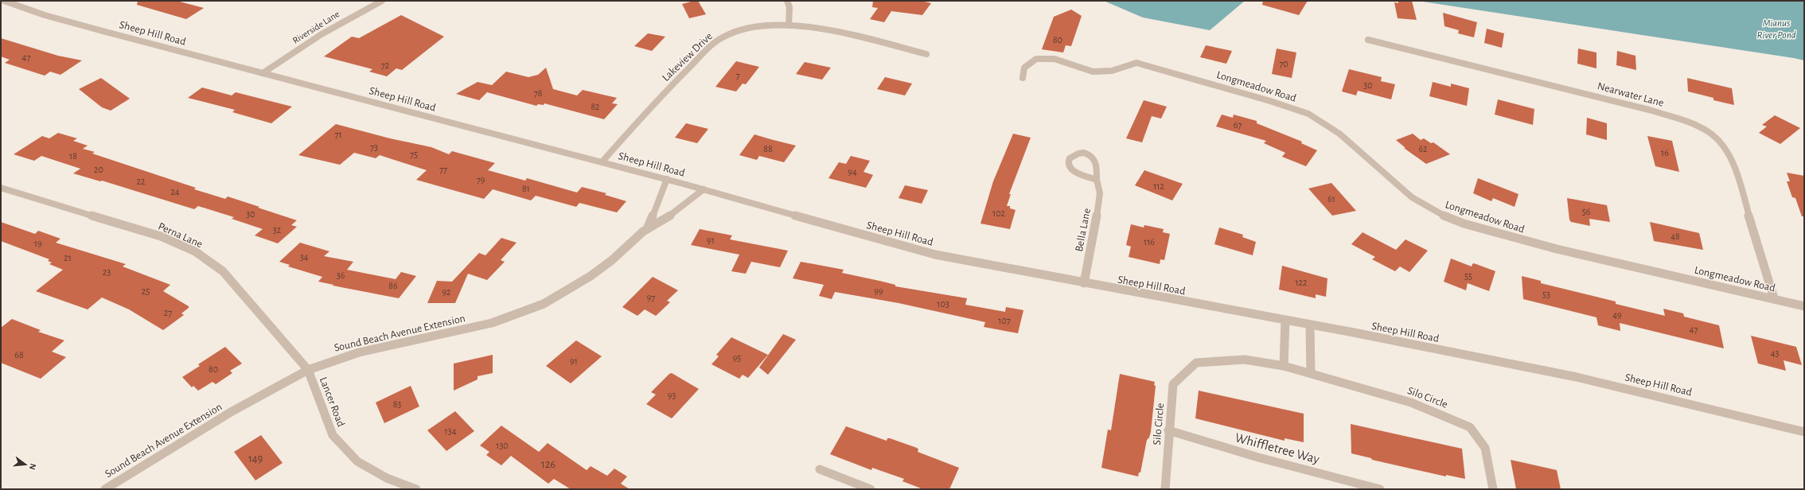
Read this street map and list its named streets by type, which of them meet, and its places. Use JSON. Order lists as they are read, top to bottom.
{
  "streets": {
    "street": [
      "Riverside Lane",
      "Sheep Hill Road",
      "Lakeview Drive",
      "Longmeadow Road",
      "Nearwater Lane",
      "Bella Lane",
      "Perna Lane",
      "Sound Beach Avenue Extension",
      "Silo Circle",
      "Lancer Road",
      "Whiffletree Way"
    ]
  },
  "crossings": [
    ["Riverside Lane", "Sheep Hill Road"],
    ["Sheep Hill Road", "Lakeview Drive"],
    ["Sheep Hill Road", "Bella Lane"],
    ["Sheep Hill Road", "Sound Beach Avenue Extension"],
    ["Longmeadow Road", "Nearwater Lane"],
    ["Perna Lane", "Sound Beach Avenue Extension"],
    ["Perna Lane", "Lancer Road"],
    ["Sound Beach Avenue Extension", "Lancer Road"],
    ["Silo Circle", "Whiffletree Way"]
  ],
  "water": ["Mianus River Pond"],
  "house_numbers": [
    "80",
    "47",
    "70",
    "72",
    "7",
    "30",
    "78",
    "82",
    "67",
    "71",
    "73",
    "88",
    "62",
    "16",
    "75",
    "18",
    "20",
    "77",
    "94",
    "79",
    "22",
    "112",
    "81",
    "24",
    "61",
    "56",
    "102",
    "30",
    "32",
    "48",
    "91",
    "116",
    "19",
    "34",
    "21",
    "23",
    "36",
    "55",
    "122",
    "86",
    "25",
    "99",
    "92",
    "53",
    "97",
    "103",
    "27",
    "49",
    "107",
    "47",
    "43",
    "68",
    "95",
    "91",
    "80",
    "93",
    "83",
    "134",
    "130",
    "149",
    "126"
  ],
  "north": "right"
}
